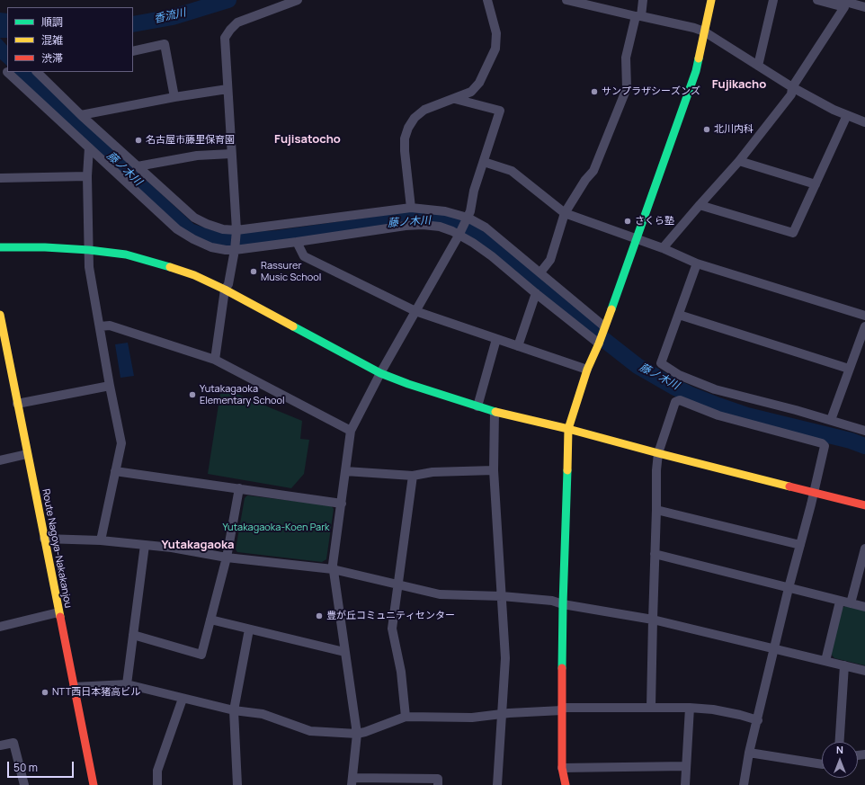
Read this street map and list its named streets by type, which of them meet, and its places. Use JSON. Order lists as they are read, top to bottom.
{
  "streets": {
    "street": ["Route Nagoya-Nakakanjou"]
  },
  "districts": ["Fujikacho", "Fujisatocho", "Yutakagaoka"],
  "water": ["香流川", "藤ノ木川"],
  "parks": ["Yutakagaoka-Koen Park"],
  "places": [
    "サンプラザシーズンズ",
    "北川内科",
    "名古屋市藤里保育園",
    "さくら塾",
    "Rassurer Music School",
    "Yutakagaoka Elementary School",
    "豊が丘コミュニティセンター",
    "NTT西日本猪高ビル"
  ],
  "legend": ["順調", "混雑", "渋滞"],
  "scale_bar": "50 m",
  "north": "top"
}
